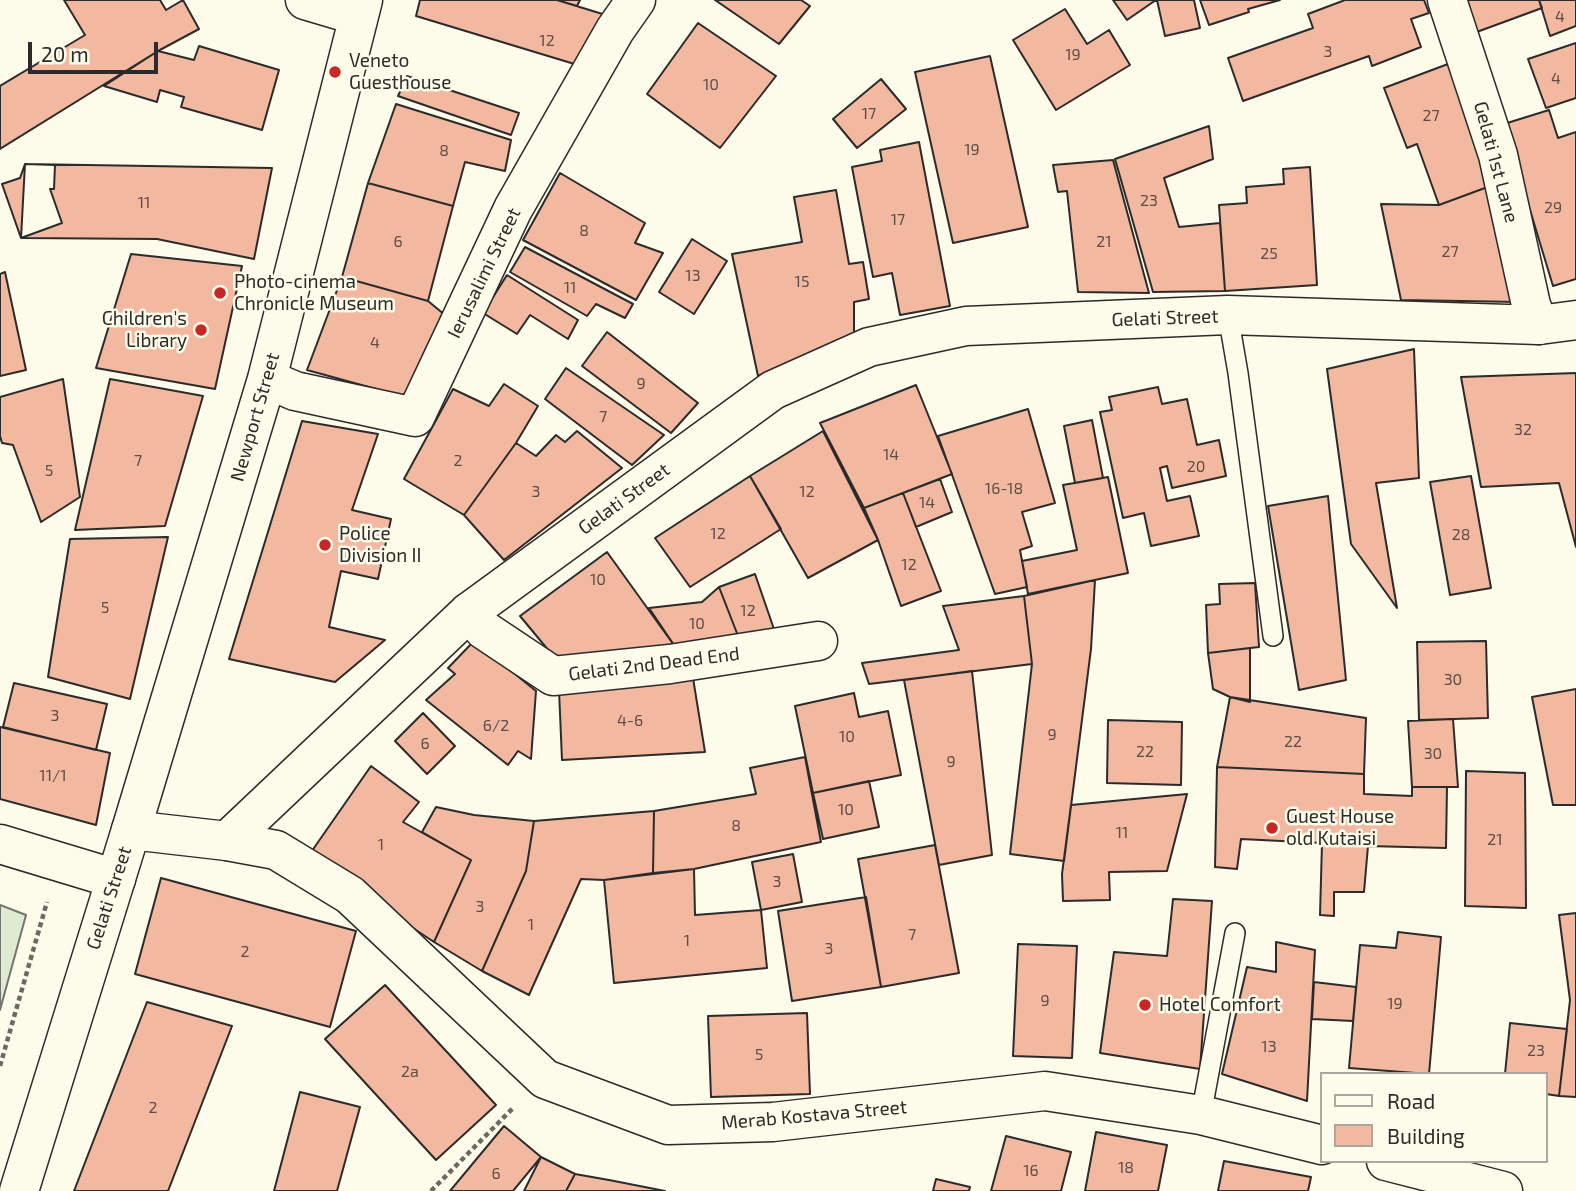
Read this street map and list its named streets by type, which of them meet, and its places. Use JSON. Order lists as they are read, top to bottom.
{
  "streets": {
    "street": [
      "Gelati 1st Lane",
      "Ierusalimi Street",
      "Gelati Street",
      "Newport Street",
      "Gelati 2nd Dead End",
      "Merab Kostava Street"
    ]
  },
  "crossings": [
    ["Gelati 1st Lane", "Gelati Street"],
    ["Ierusalimi Street", "Newport Street"],
    ["Gelati Street", "Newport Street"],
    ["Gelati Street", "Gelati 2nd Dead End"],
    ["Gelati Street", "Merab Kostava Street"]
  ],
  "places": [
    "Veneto Guesthouse",
    "Photo-cinema Chronicle Museum",
    "Children's Library",
    "Police Division II",
    "Guest House old Kutaisi",
    "Hotel Comfort"
  ],
  "house_numbers": [
    "4",
    "12",
    "3",
    "19",
    "4",
    "10",
    "17",
    "27",
    "19",
    "8",
    "23",
    "11",
    "29",
    "17",
    "8",
    "6",
    "21",
    "27",
    "25",
    "13",
    "15",
    "11",
    "4",
    "9",
    "7",
    "32",
    "14",
    "7",
    "2",
    "20",
    "5",
    "16-18",
    "3",
    "12",
    "14",
    "12",
    "28",
    "12",
    "10",
    "5",
    "12",
    "10",
    "30",
    "3",
    "4-6",
    "6/2",
    "9",
    "10",
    "22",
    "6",
    "22",
    "30",
    "9",
    "11/1",
    "10",
    "8",
    "11",
    "21",
    "1",
    "3",
    "3",
    "1",
    "7",
    "1",
    "3",
    "2",
    "9",
    "19",
    "13",
    "23",
    "5",
    "2a",
    "2",
    "18",
    "16",
    "6"
  ],
  "legend": ["Road", "Building"],
  "scale_bar": "20 m"
}
